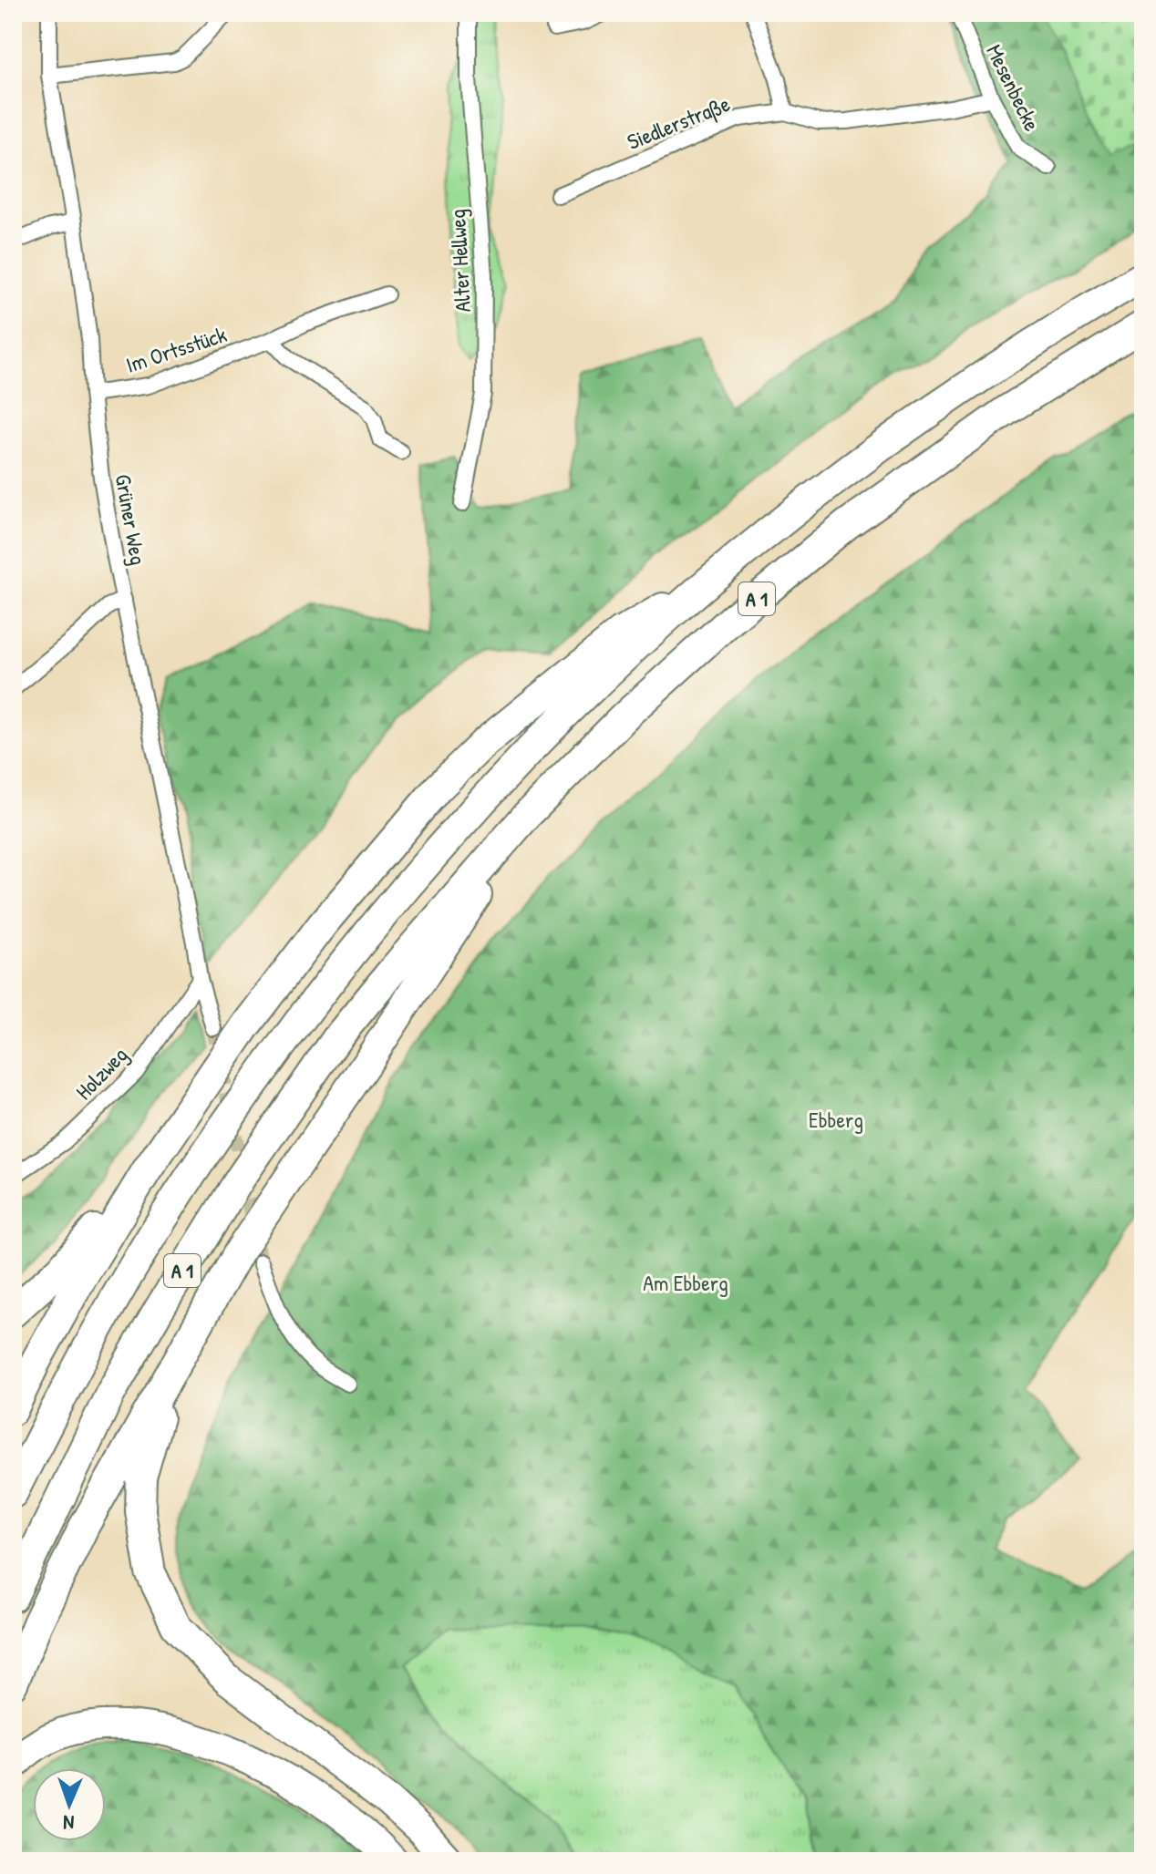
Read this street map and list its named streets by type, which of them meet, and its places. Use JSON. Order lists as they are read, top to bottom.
{
  "streets": {
    "highway": ["A 1"],
    "street": [
      "Mesenbecke",
      "Siedlerstraße",
      "Alter Hellweg",
      "Im Ortsstück",
      "Grüner Weg",
      "Holzweg"
    ]
  },
  "crossings": [
    ["Mesenbecke", "Siedlerstraße"],
    ["Im Ortsstück", "Grüner Weg"],
    ["Grüner Weg", "Holzweg"]
  ],
  "parks": ["Ebberg", "Am Ebberg"],
  "north": "bottom"
}
